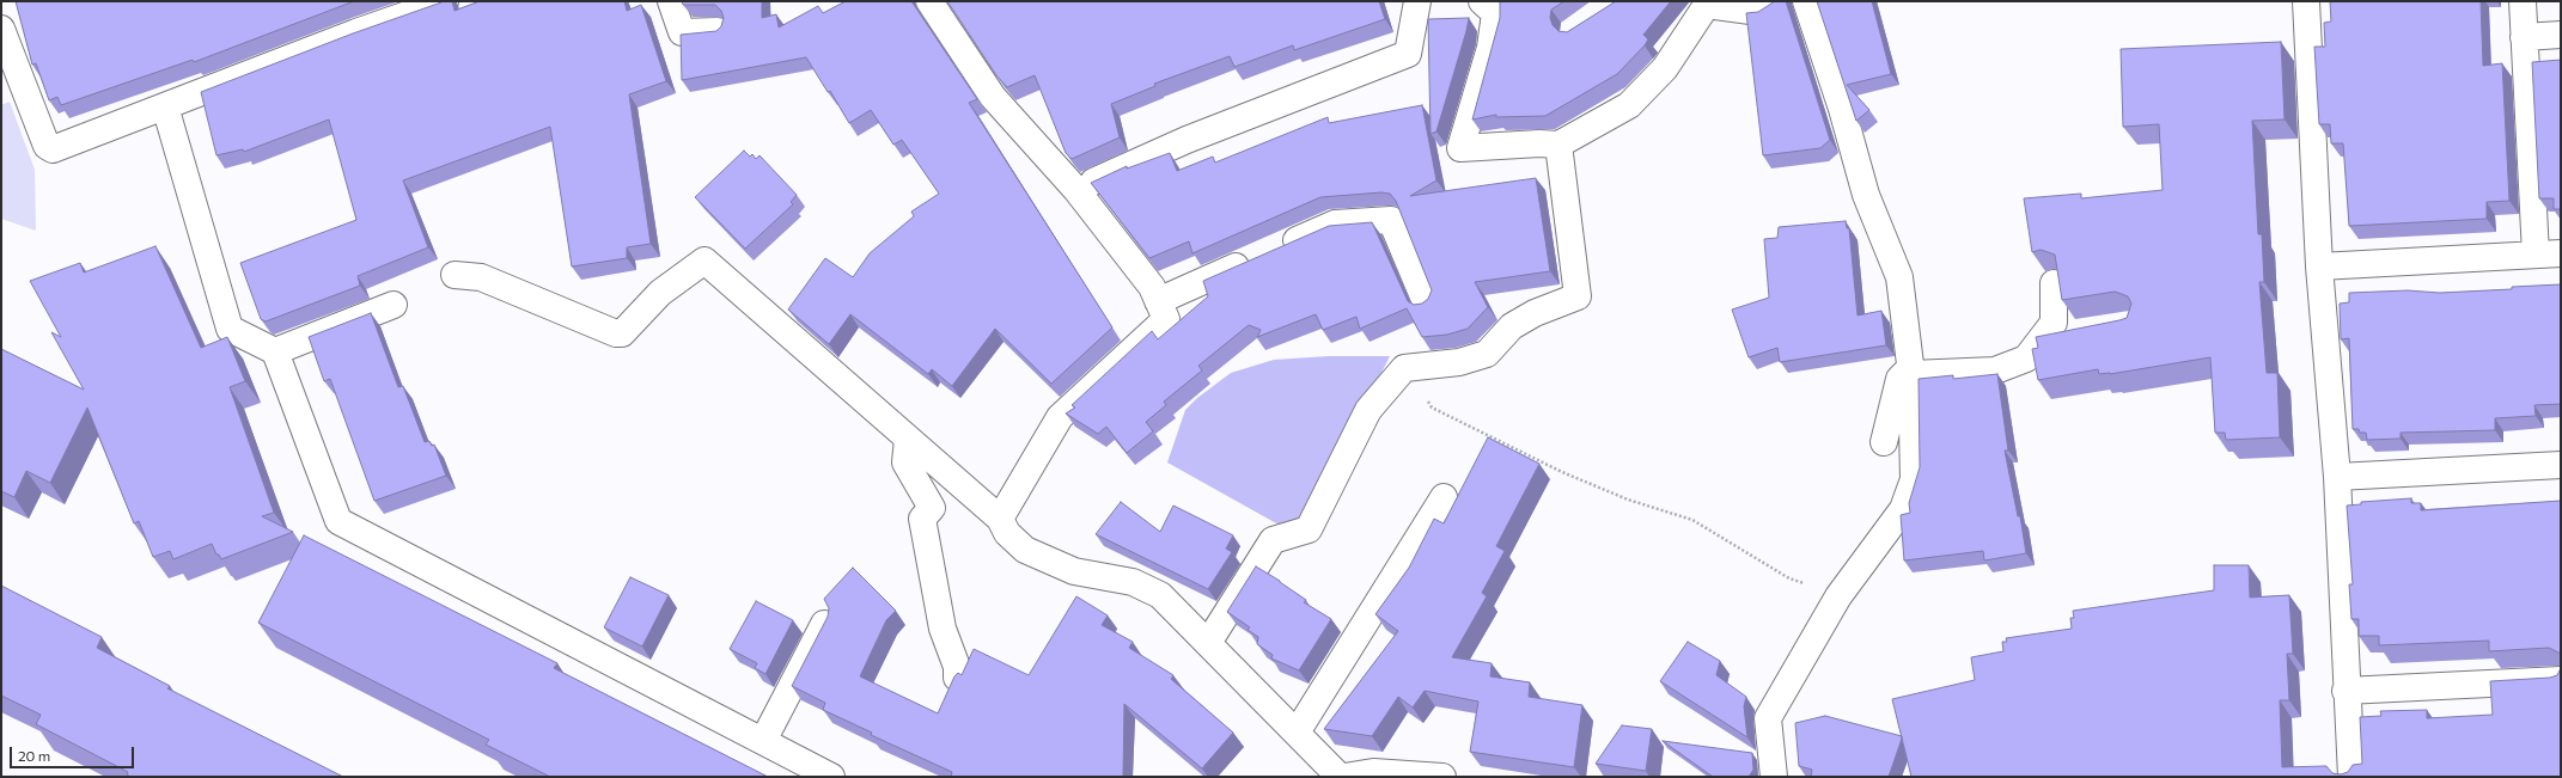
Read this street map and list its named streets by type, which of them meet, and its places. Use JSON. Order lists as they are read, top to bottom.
{
  "scale_bar": "20 m"
}
